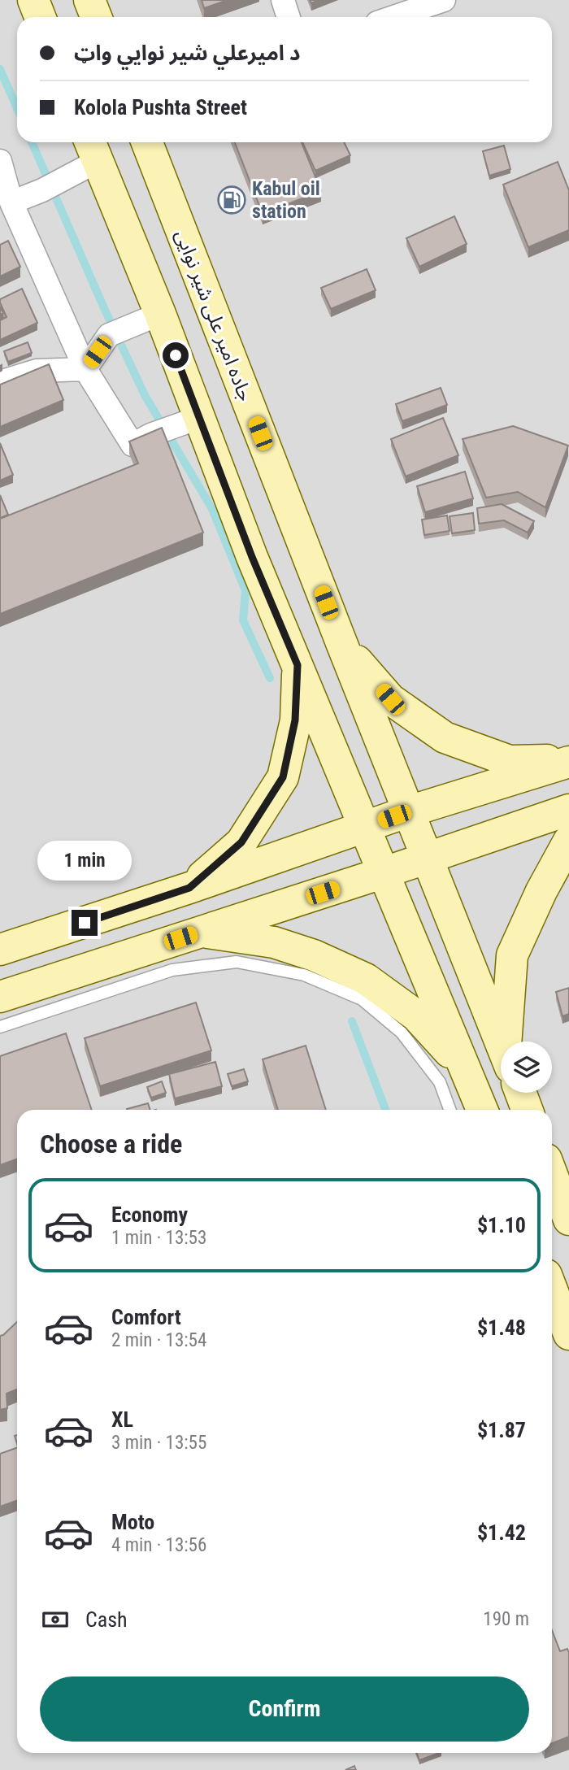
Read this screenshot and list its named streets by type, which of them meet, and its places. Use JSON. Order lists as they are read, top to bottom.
{
  "streets": {
    "main road": ["جاده امیر علی شیر نوایی"]
  },
  "places": {
    "fuel station": ["Kabul oil station"]
  },
  "page": {
    "banner": ["د امیرعلي شیر نوايي واټ", "Kolola Pushta Street"],
    "bubble": "1 min",
    "heading": "Choose a ride",
    "list": [
      {
        "name": "Economy",
        "note": "1 min · 13:53",
        "value": "$1.10"
      },
      {
        "name": "Comfort",
        "note": "2 min · 13:54",
        "value": "$1.48"
      },
      {
        "name": "XL",
        "note": "3 min · 13:55",
        "value": "$1.87"
      },
      {
        "name": "Moto",
        "note": "4 min · 13:56",
        "value": "$1.42"
      }
    ],
    "pay": ["Cash", "190 m"],
    "buttons": "Confirm"
  }
}
